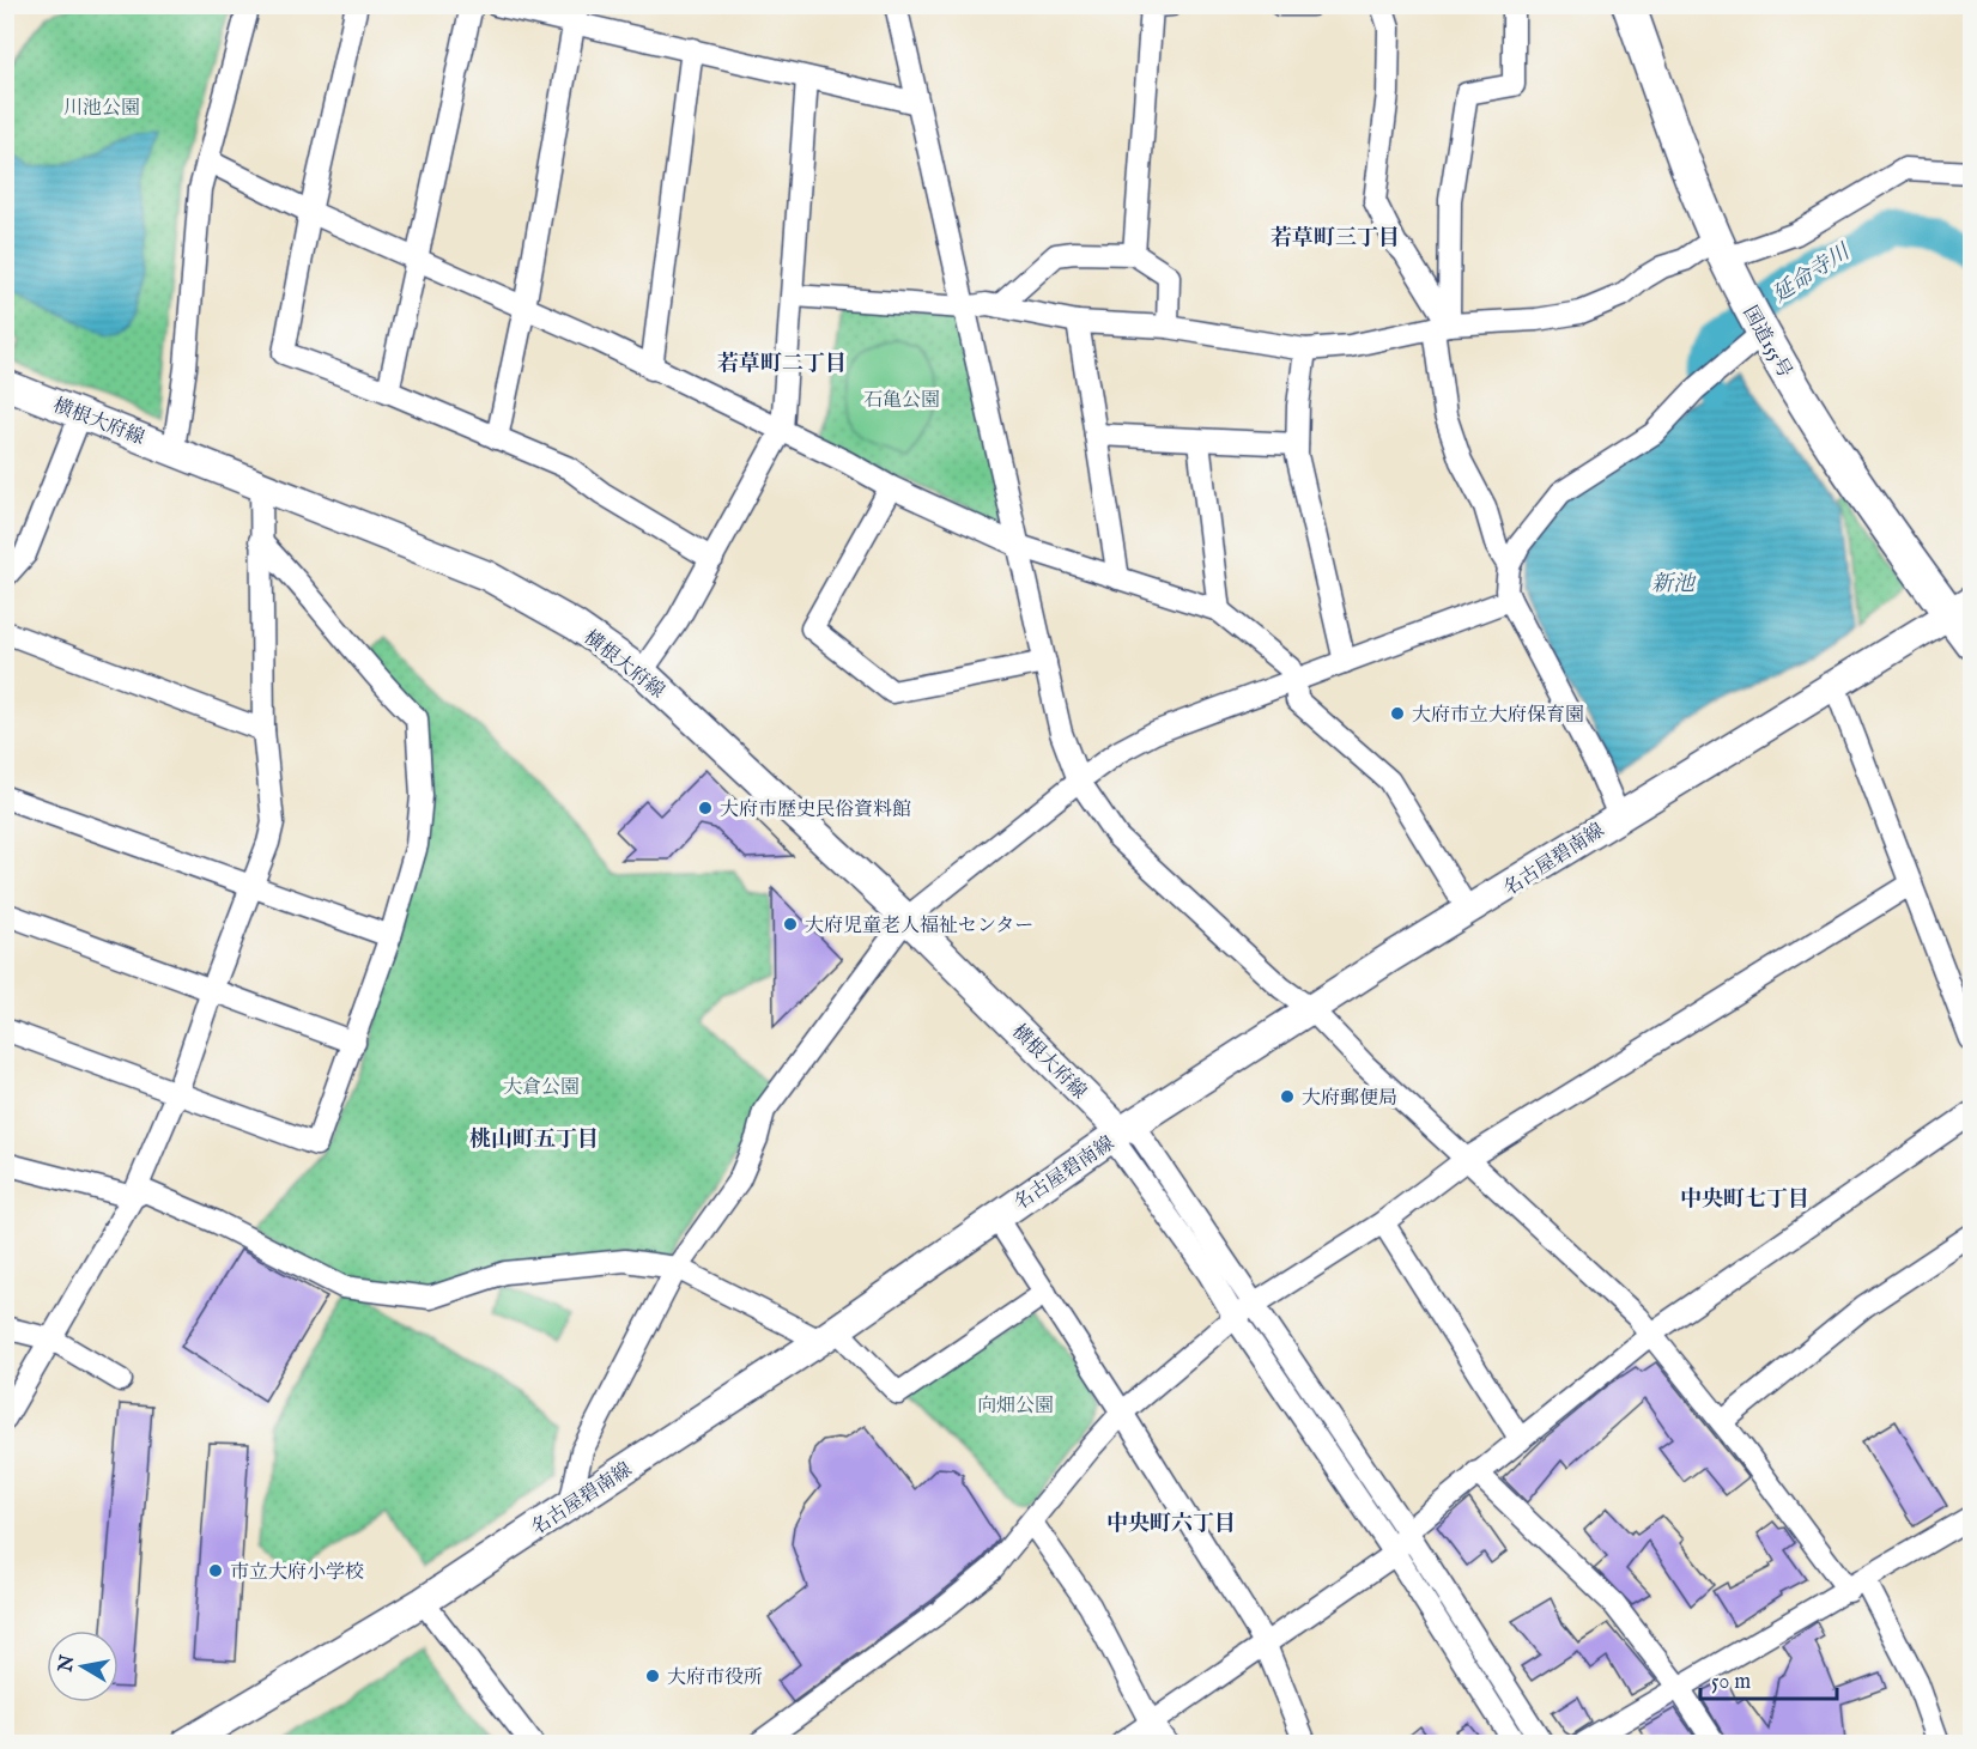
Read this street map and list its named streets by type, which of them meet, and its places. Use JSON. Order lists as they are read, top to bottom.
{
  "streets": {
    "highway": ["国道155号"],
    "main road": ["横根大府線", "名古屋碧南線"]
  },
  "crossings": [
    ["国道155号", "名古屋碧南線"],
    ["横根大府線", "名古屋碧南線"]
  ],
  "districts": [
    "若草町三丁目",
    "若草町二丁目",
    "桃山町五丁目",
    "中央町七丁目",
    "中央町六丁目"
  ],
  "water": ["延命寺川", "新池"],
  "parks": [
    "川池公園",
    "石亀公園",
    "大倉公園",
    "向畑公園"
  ],
  "places": [
    "大府市立大府保育園",
    "大府市歴史民俗資料館",
    "大府児童老人福祉センター",
    "大府郵便局",
    "市立大府小学校",
    "大府市役所"
  ],
  "scale_bar": "50 m",
  "north": "left"
}
